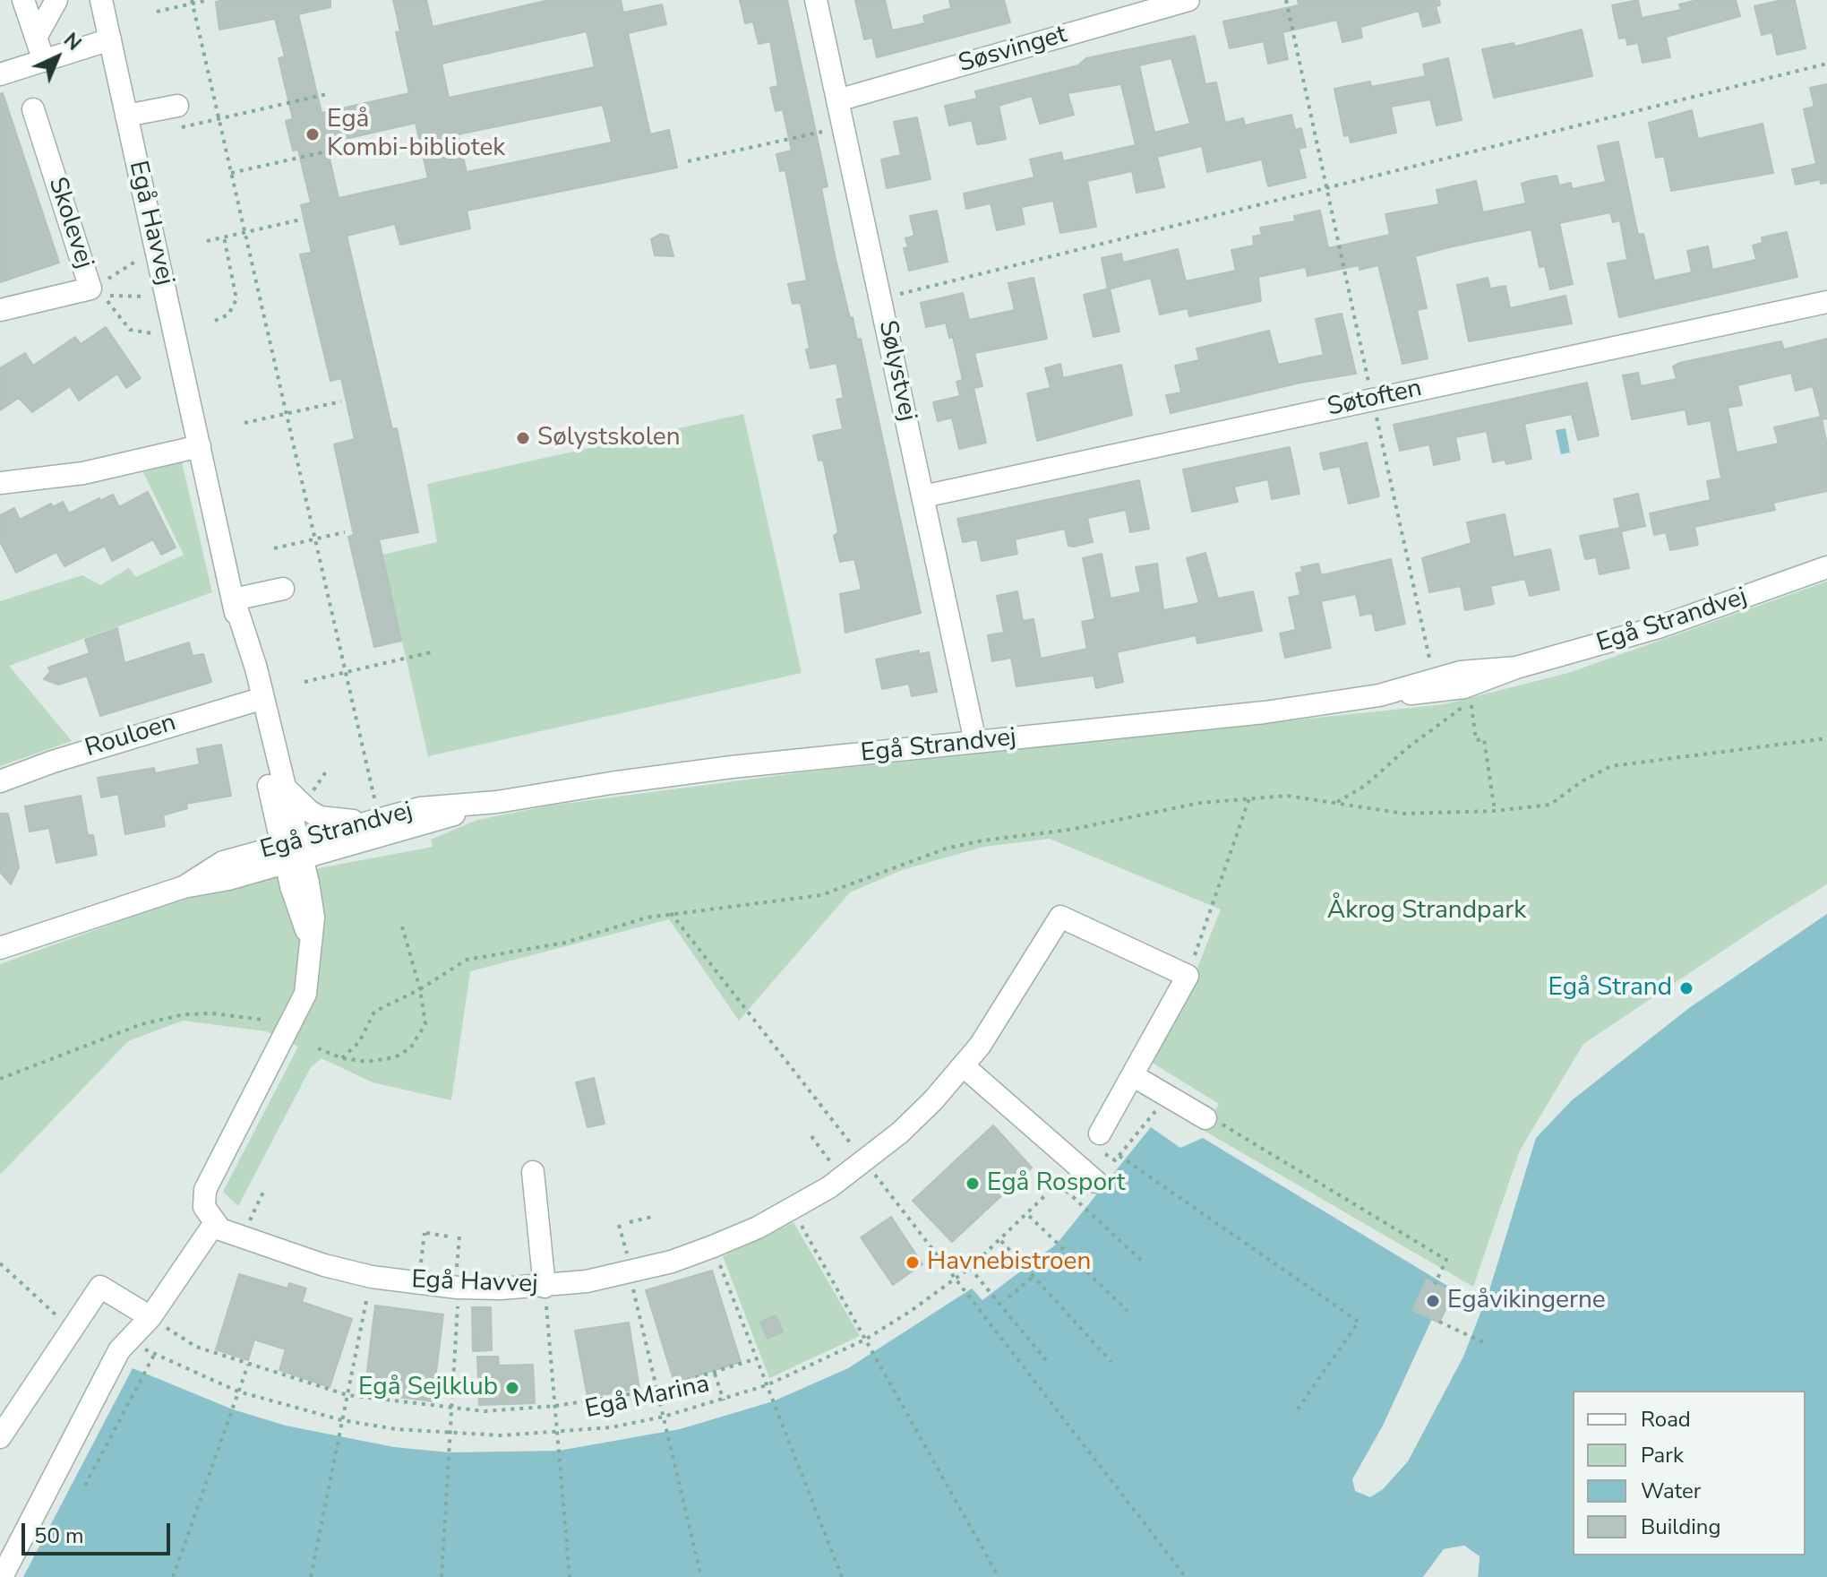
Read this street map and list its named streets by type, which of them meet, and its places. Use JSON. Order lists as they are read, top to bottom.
{
  "streets": {
    "street": [
      "Søsvinget",
      "Skolevej",
      "Egå Havvej",
      "Sølystvej",
      "Søtoften",
      "Egå Strandvej",
      "Rouloen"
    ],
    "path": ["Egå Marina"]
  },
  "crossings": [
    ["Søsvinget", "Sølystvej"],
    ["Egå Havvej", "Egå Strandvej"],
    ["Egå Havvej", "Rouloen"],
    ["Sølystvej", "Søtoften"],
    ["Sølystvej", "Egå Strandvej"]
  ],
  "parks": ["Åkrog Strandpark"],
  "places": [
    "Egå Kombi-bibliotek",
    "Sølystskolen",
    "Egå Strand",
    "Egå Rosport",
    "Havnebistroen",
    "Egåvikingerne",
    "Egå Sejlklub"
  ],
  "legend": [
    "Road",
    "Park",
    "Water",
    "Building"
  ],
  "scale_bar": "50 m",
  "north": "top right"
}
